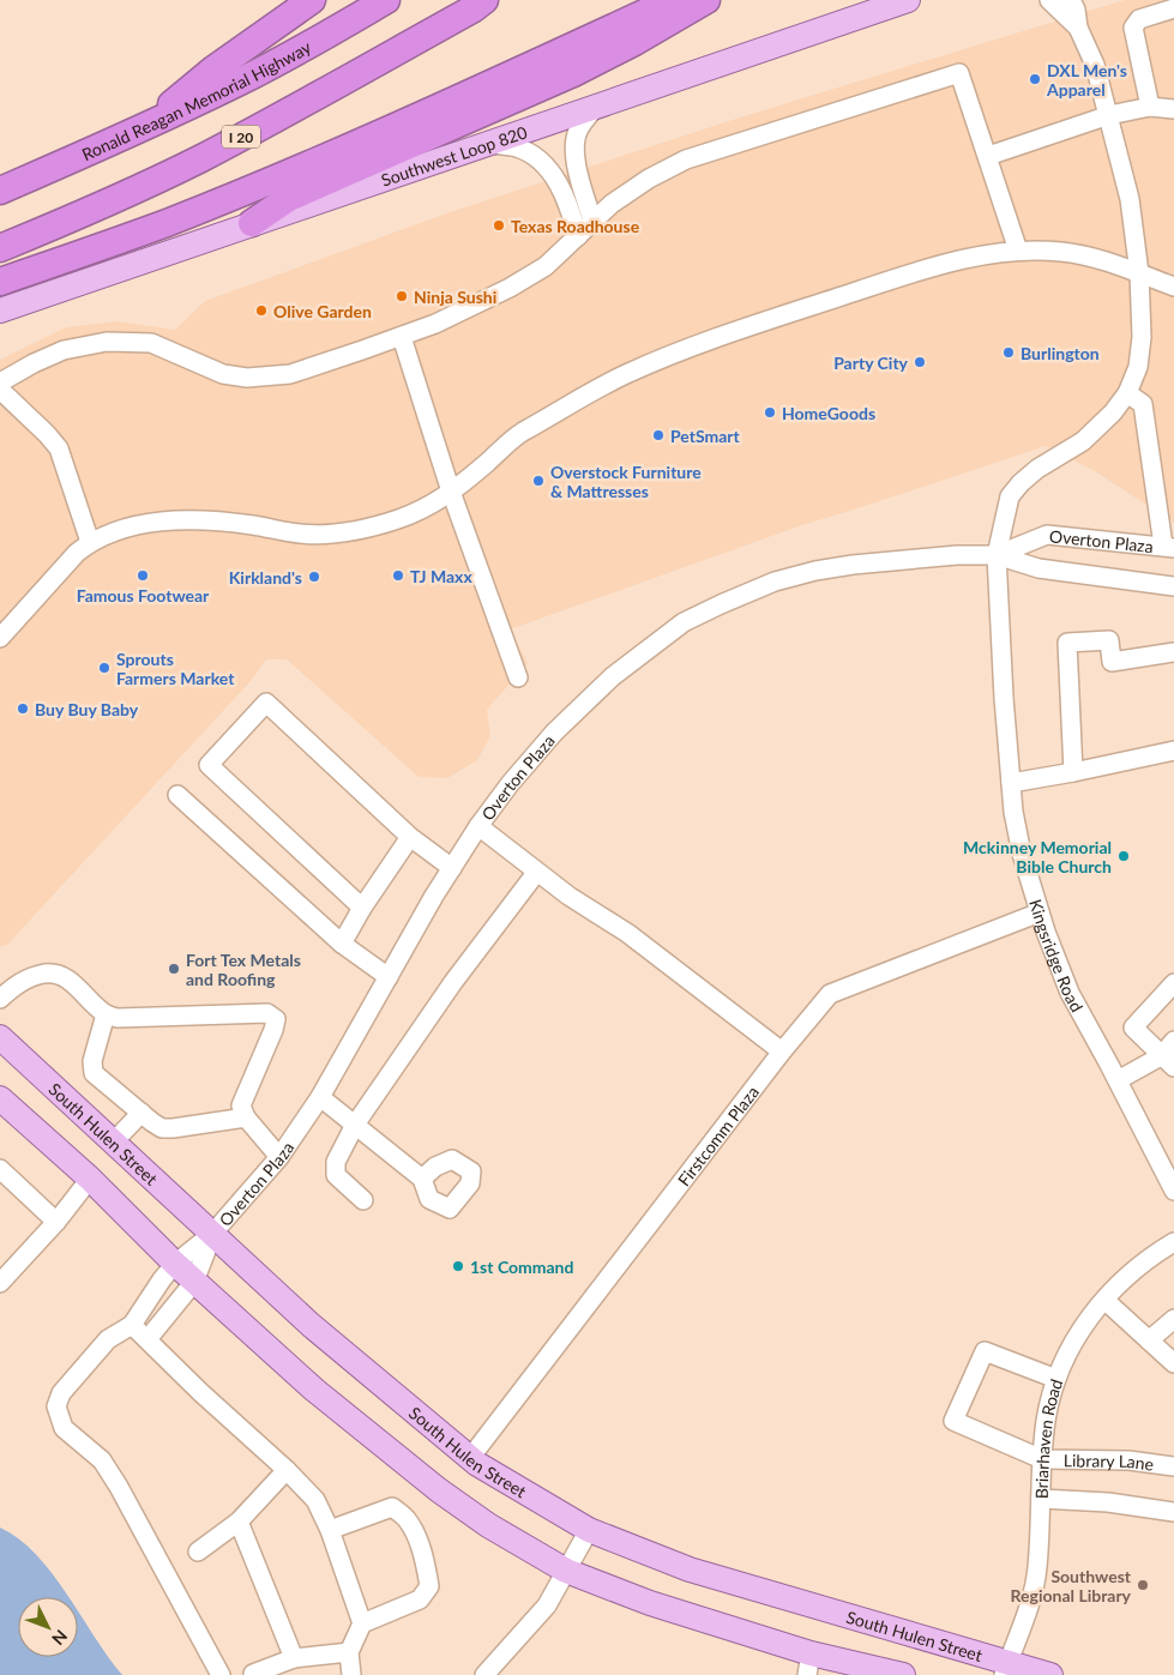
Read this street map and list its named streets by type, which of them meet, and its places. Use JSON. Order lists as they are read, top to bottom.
{
  "streets": {
    "highway": ["Ronald Reagan Memorial Highway", "I 20"],
    "main road": ["Southwest Loop 820", "South Hulen Street"],
    "street": [
      "Overton Plaza",
      "Kingsridge Road",
      "Firstcomm Plaza",
      "Briarhaven Road",
      "Library Lane"
    ]
  },
  "crossings": [
    ["Overton Plaza", "Kingsridge Road"],
    ["Overton Plaza", "South Hulen Street"],
    ["Kingsridge Road", "Firstcomm Plaza"],
    ["South Hulen Street", "Firstcomm Plaza"],
    ["South Hulen Street", "Briarhaven Road"],
    ["Briarhaven Road", "Library Lane"]
  ],
  "places": [
    "DXL Men's Apparel",
    "Texas Roadhouse",
    "Ninja Sushi",
    "Olive Garden",
    "Burlington",
    "Party City",
    "HomeGoods",
    "PetSmart",
    "Overstock Furniture & Mattresses",
    "Famous Footwear",
    "TJ Maxx",
    "Kirkland's",
    "Sprouts Farmers Market",
    "Buy Buy Baby",
    "Mckinney Memorial Bible Church",
    "Fort Tex Metals and Roofing",
    "1st Command",
    "Southwest Regional Library"
  ],
  "north": "bottom right"
}
